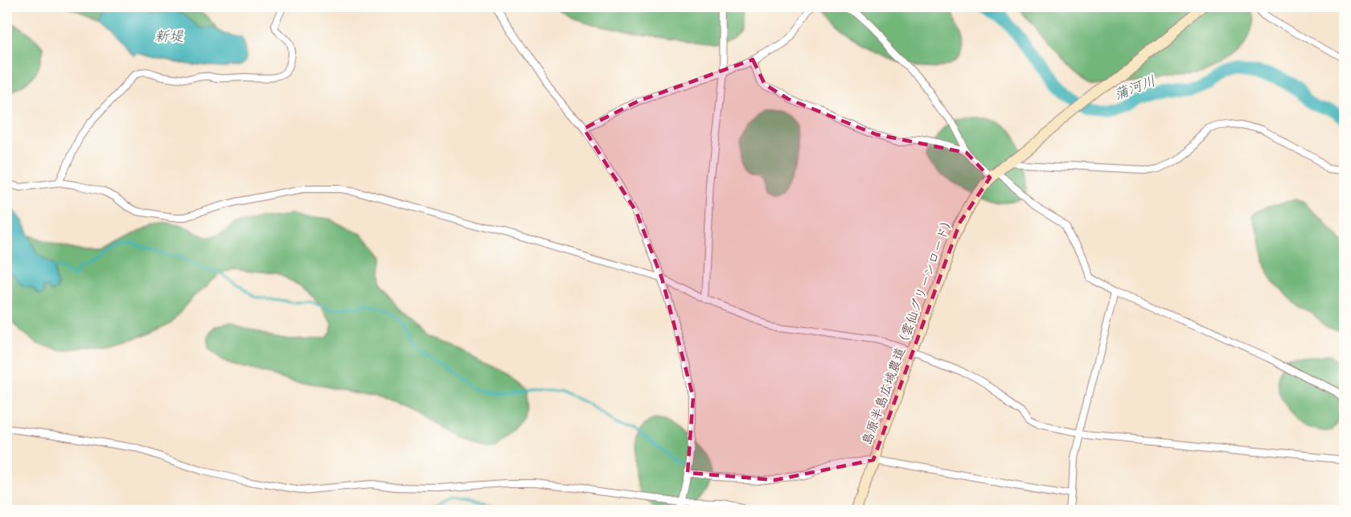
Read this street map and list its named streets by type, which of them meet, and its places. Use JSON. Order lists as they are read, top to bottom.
{
  "streets": {
    "street": ["島原半島広域農道（雲仙グリーンロード）"]
  },
  "water": ["新堤", "蒲河川"]
}
